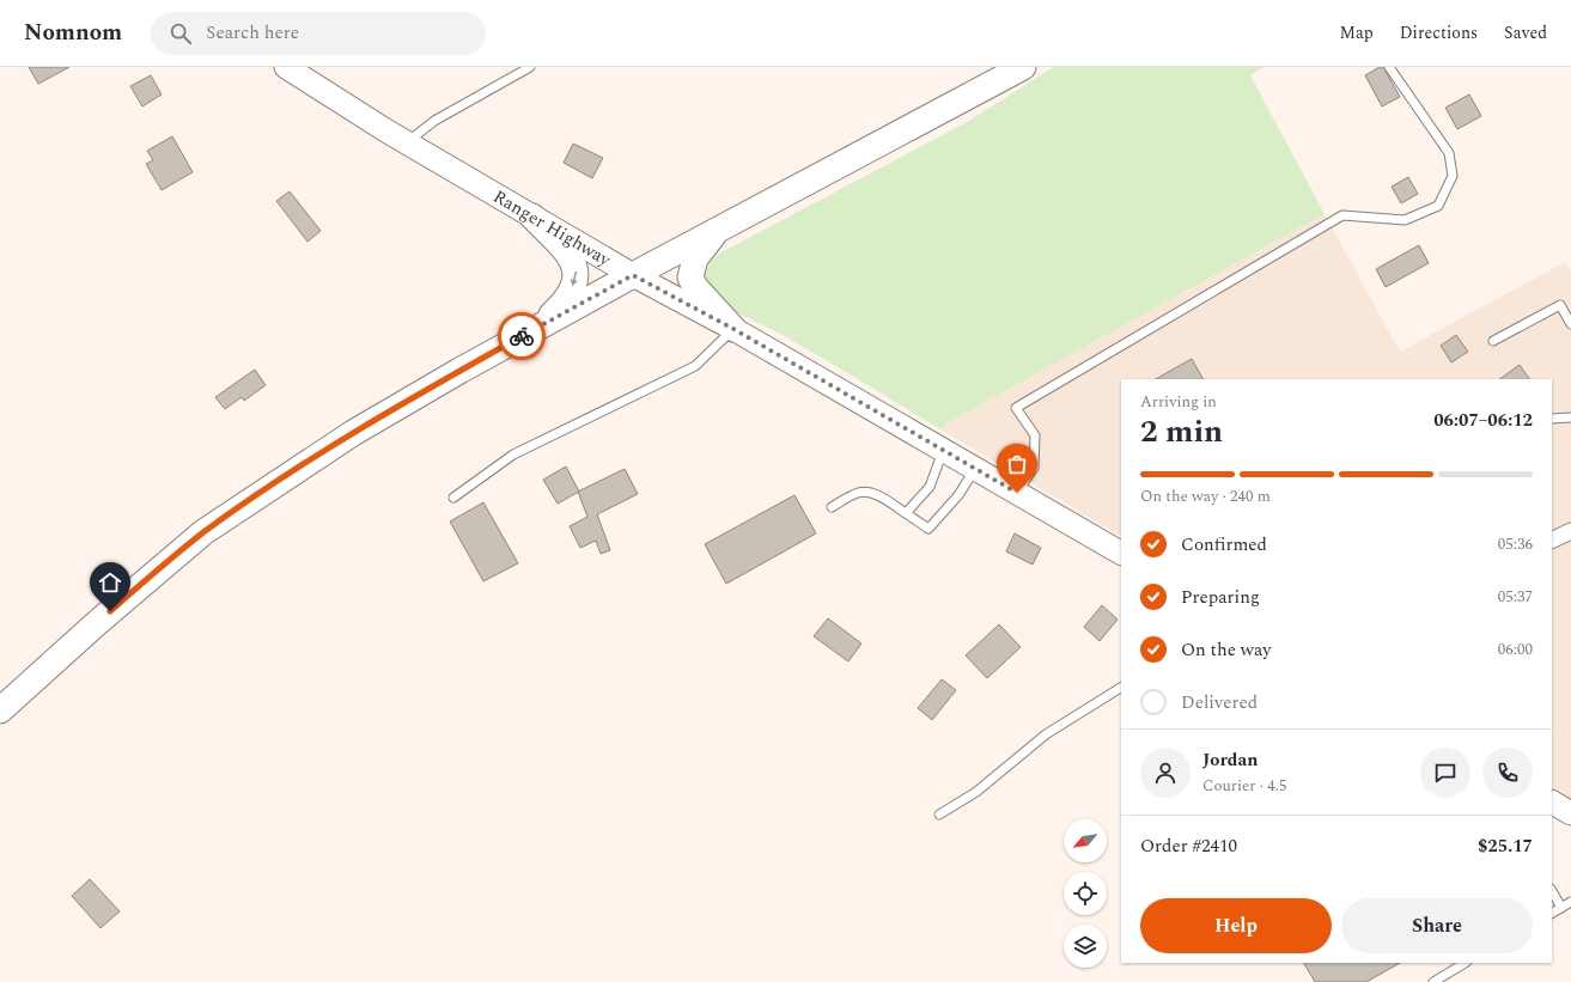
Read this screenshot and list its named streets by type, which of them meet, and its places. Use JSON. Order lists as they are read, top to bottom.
{
  "streets": {
    "main road": ["Ranger Highway"]
  },
  "north": "bottom left",
  "page": {
    "header": "Nomnom",
    "search": "Search here",
    "nav": ["Map", "Directions", "Saved"],
    "heading": ["2 min", "Arriving in", "06:07–06:12"],
    "panel": [
      "Jordan",
      "Courier · 4.5",
      "Order #2410",
      "$25.17"
    ],
    "bar": "On the way · 240 m",
    "list": [
      ["Confirmed", "05:36"],
      ["Preparing", "05:37"],
      ["On the way", "06:00"],
      "Delivered"
    ],
    "buttons": ["Help", "Share"]
  }
}
